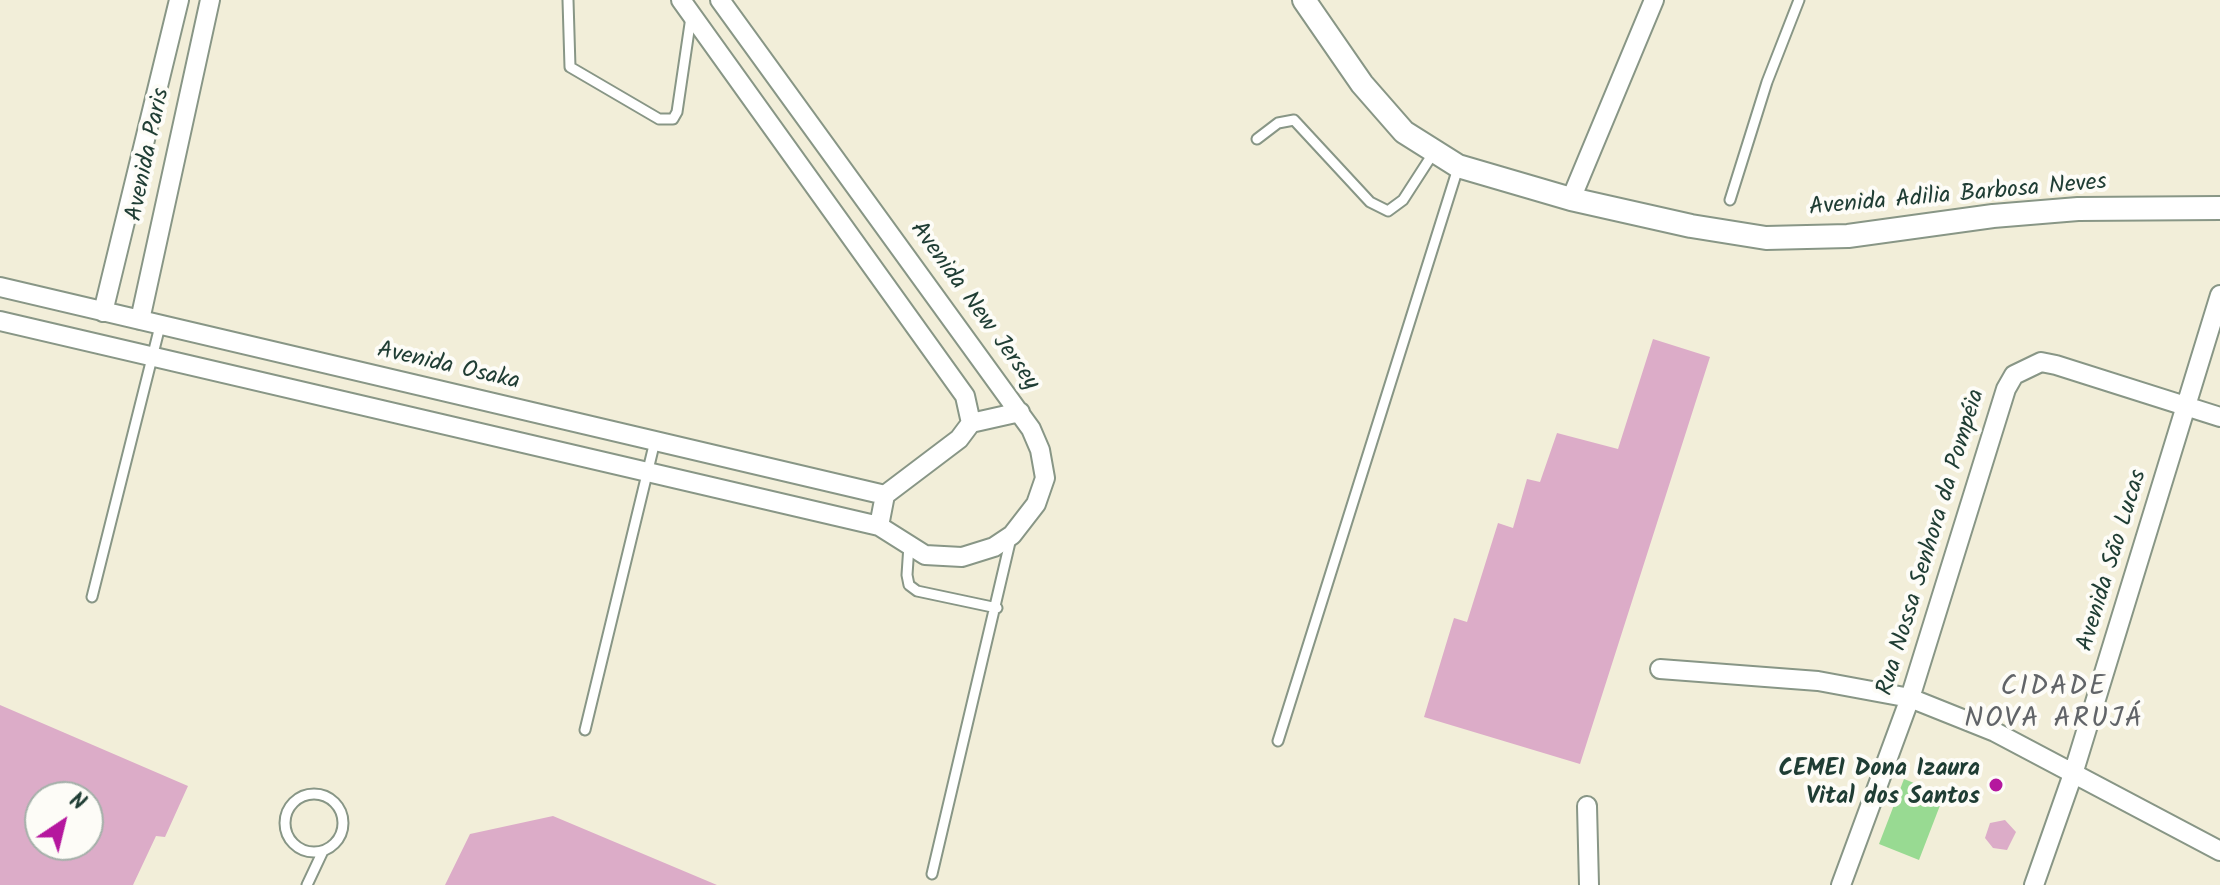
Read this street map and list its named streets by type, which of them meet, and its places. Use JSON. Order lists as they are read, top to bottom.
{
  "streets": {
    "street": [
      "Avenida Paris",
      "Avenida Adilia Barbosa Neves",
      "Avenida New Jersey",
      "Avenida Osaka",
      "Rua Nossa Senhora da Pompéia",
      "Avenida São Lucas"
    ]
  },
  "crossings": [
    ["Avenida Paris", "Avenida Osaka"],
    ["Rua Nossa Senhora da Pompéia", "Avenida São Lucas"]
  ],
  "districts": ["CIDADE NOVA ARUJÁ"],
  "places": ["CEMEI Dona Izaura Vital dos Santos"],
  "north": "top right"
}
